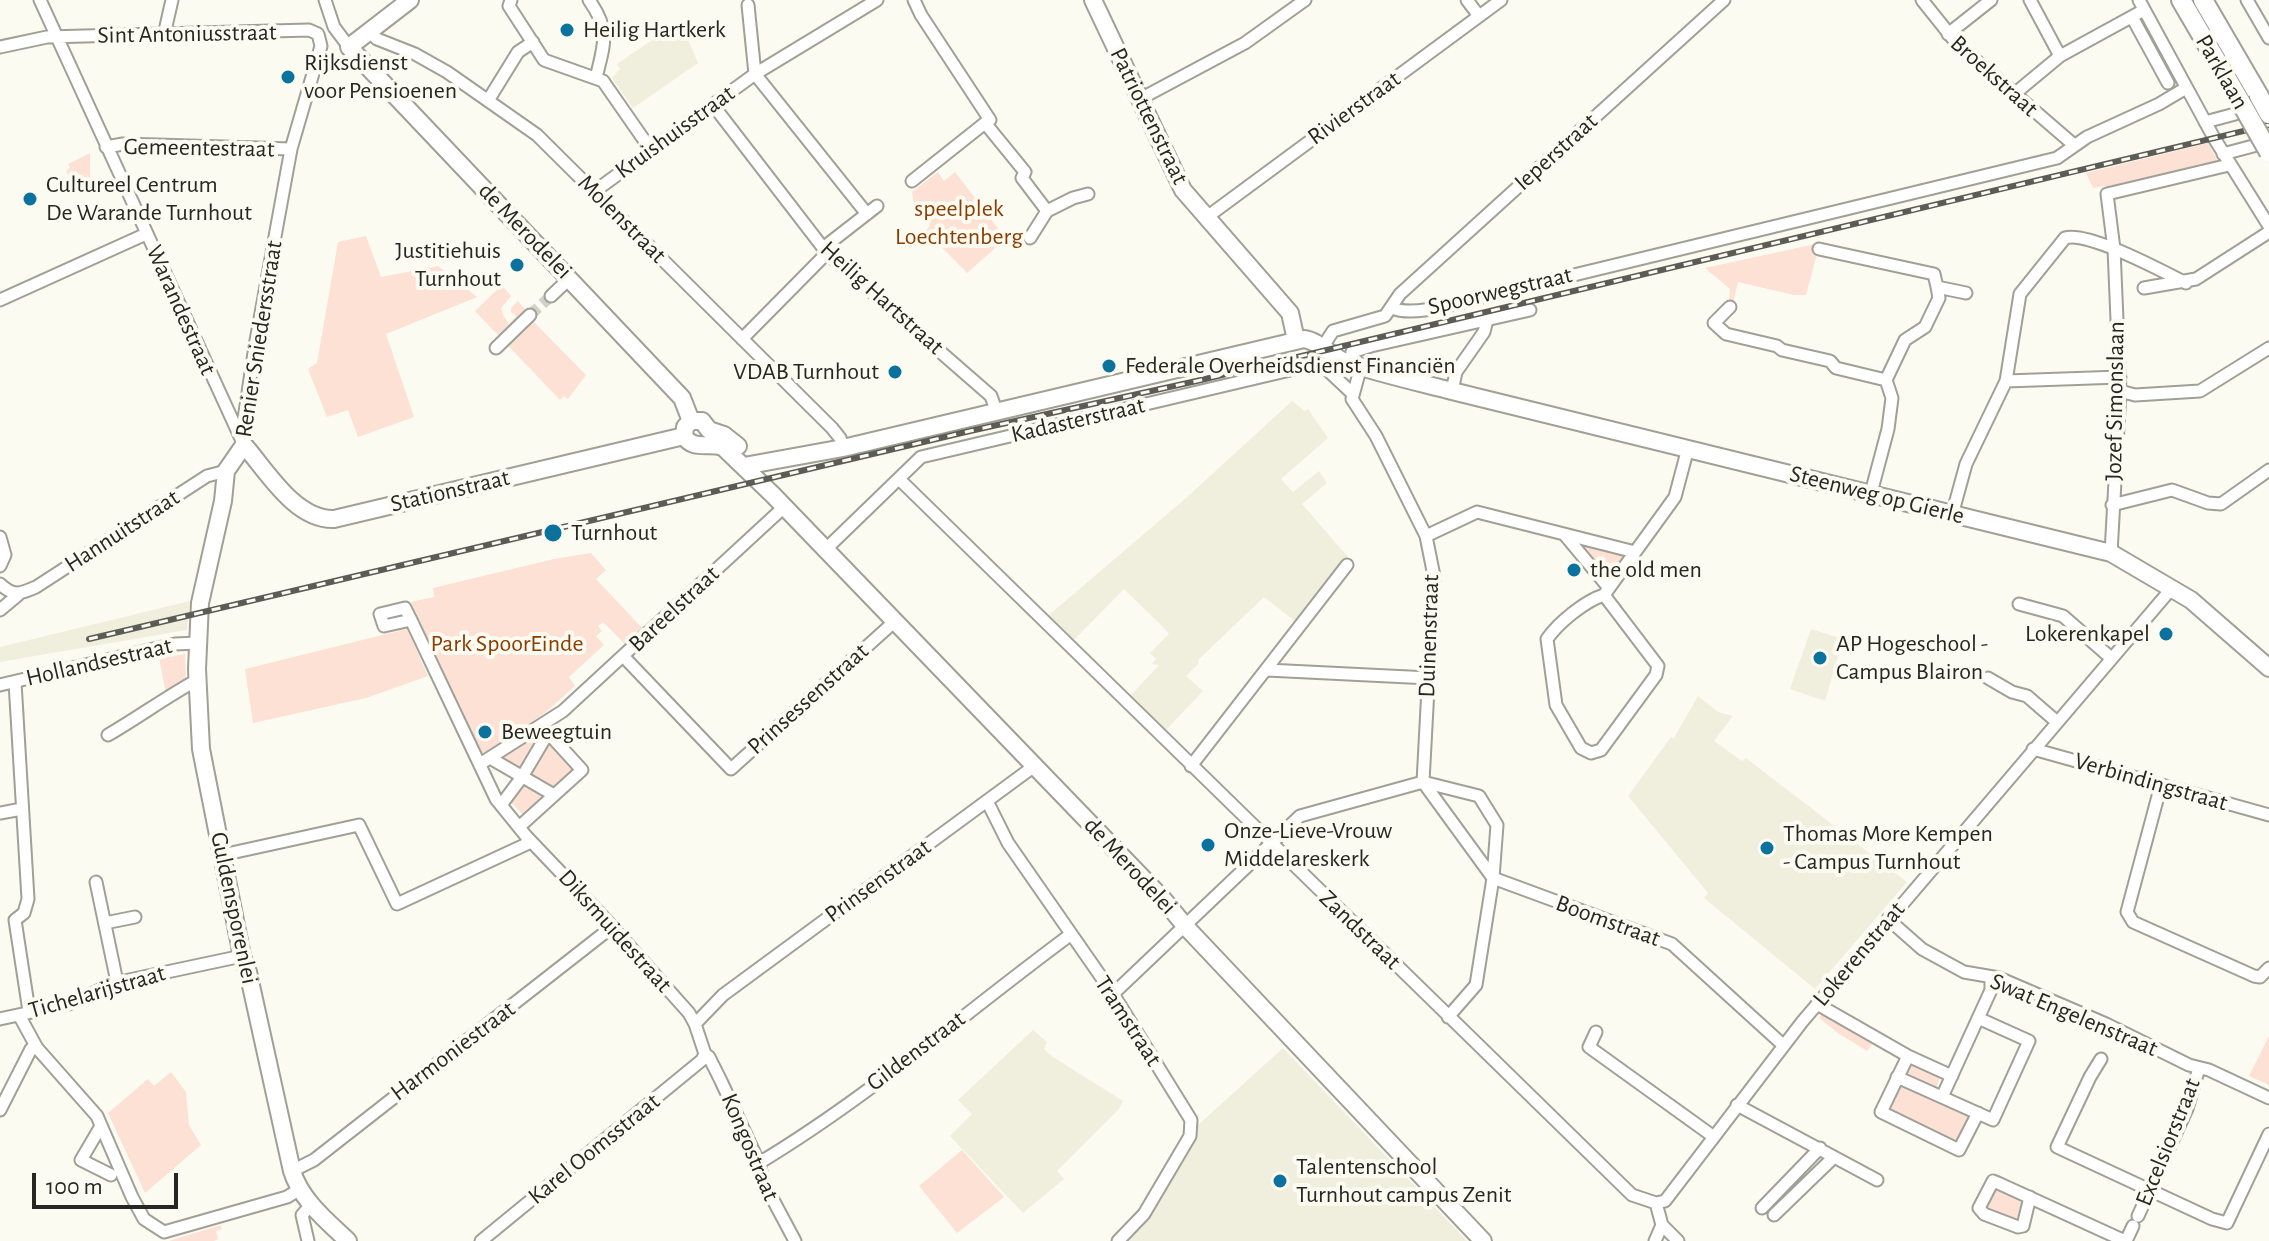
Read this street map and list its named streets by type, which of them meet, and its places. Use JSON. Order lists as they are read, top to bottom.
{
  "streets": {
    "main road": ["Parklaan"],
    "street": [
      "Sint Antoniusstraat",
      "Broekstraat",
      "Rivierstraat",
      "Patriottenstraat",
      "Kruishuisstraat",
      "Gemeentestraat",
      "Ieperstraat",
      "Molenstraat",
      "de Merodelei",
      "Spoorwegstraat",
      "Heilig Hartstraat",
      "Warandestraat",
      "Renier Sniedersstraat",
      "Jozef Simonslaan",
      "Kadasterstraat",
      "Stationstraat",
      "Steenweg op Gierle",
      "Hannuitstraat",
      "Bareelstraat",
      "Duinenstraat",
      "Hollandsestraat",
      "Prinsessenstraat",
      "Verbindingstraat",
      "Prinsenstraat",
      "Guldensporenlei",
      "Boomstraat",
      "Zandstraat",
      "Diksmuidestraat",
      "Lokerenstraat",
      "Tichelarijstraat",
      "Swat Engelenstraat",
      "Tramstraat",
      "Harmoniestraat",
      "Gildenstraat",
      "Excelsiorstraat",
      "Kongostraat",
      "Karel Oomsstraat"
    ]
  },
  "crossings": [
    ["Sint Antoniusstraat", "Warandestraat"],
    ["Sint Antoniusstraat", "Renier Sniedersstraat"],
    ["Broekstraat", "Spoorwegstraat"],
    ["Rivierstraat", "Patriottenstraat"],
    ["Kruishuisstraat", "Molenstraat"],
    ["Kruishuisstraat", "Heilig Hartstraat"],
    ["Gemeentestraat", "Warandestraat"],
    ["Gemeentestraat", "Renier Sniedersstraat"],
    ["Ieperstraat", "Spoorwegstraat"],
    ["de Merodelei", "Kadasterstraat"],
    ["de Merodelei", "Stationstraat"],
    ["de Merodelei", "Bareelstraat"],
    ["de Merodelei", "Prinsessenstraat"],
    ["de Merodelei", "Prinsenstraat"],
    ["Spoorwegstraat", "Steenweg op Gierle"],
    ["Warandestraat", "Renier Sniedersstraat"],
    ["Warandestraat", "Stationstraat"],
    ["Renier Sniedersstraat", "Stationstraat"],
    ["Renier Sniedersstraat", "Hannuitstraat"],
    ["Renier Sniedersstraat", "Hollandsestraat"],
    ["Renier Sniedersstraat", "Guldensporenlei"],
    ["Jozef Simonslaan", "Steenweg op Gierle"],
    ["Kadasterstraat", "Duinenstraat"],
    ["Kadasterstraat", "Zandstraat"],
    ["Steenweg op Gierle", "Lokerenstraat"],
    ["Bareelstraat", "Prinsessenstraat"],
    ["Bareelstraat", "Diksmuidestraat"],
    ["Hollandsestraat", "Guldensporenlei"],
    ["Verbindingstraat", "Lokerenstraat"],
    ["Prinsenstraat", "Diksmuidestraat"],
    ["Prinsenstraat", "Tramstraat"],
    ["Prinsenstraat", "Kongostraat"],
    ["Guldensporenlei", "Tichelarijstraat"],
    ["Guldensporenlei", "Harmoniestraat"],
    ["Boomstraat", "Lokerenstraat"],
    ["Zandstraat", "Lokerenstraat"],
    ["Diksmuidestraat", "Harmoniestraat"],
    ["Diksmuidestraat", "Kongostraat"],
    ["Lokerenstraat", "Swat Engelenstraat"],
    ["Swat Engelenstraat", "Excelsiorstraat"],
    ["Tramstraat", "Gildenstraat"],
    ["Gildenstraat", "Kongostraat"],
    ["Kongostraat", "Karel Oomsstraat"]
  ],
  "parks": ["speelplek Loechtenberg", "Park SpoorEinde"],
  "places": [
    "Heilig Hartkerk",
    "Rijksdienst voor Pensioenen",
    "Cultureel Centrum De Warande Turnhout",
    "Justitiehuis Turnhout",
    "Federale Overheidsdienst Financiën",
    "VDAB Turnhout",
    "Turnhout",
    "the old men",
    "Lokerenkapel",
    "AP Hogeschool - Campus Blairon",
    "Beweegtuin",
    "Onze-Lieve-Vrouw Middelareskerk",
    "Thomas More Kempen - Campus Turnhout",
    "Talentenschool Turnhout campus Zenit"
  ],
  "scale_bar": "100 m"
}
